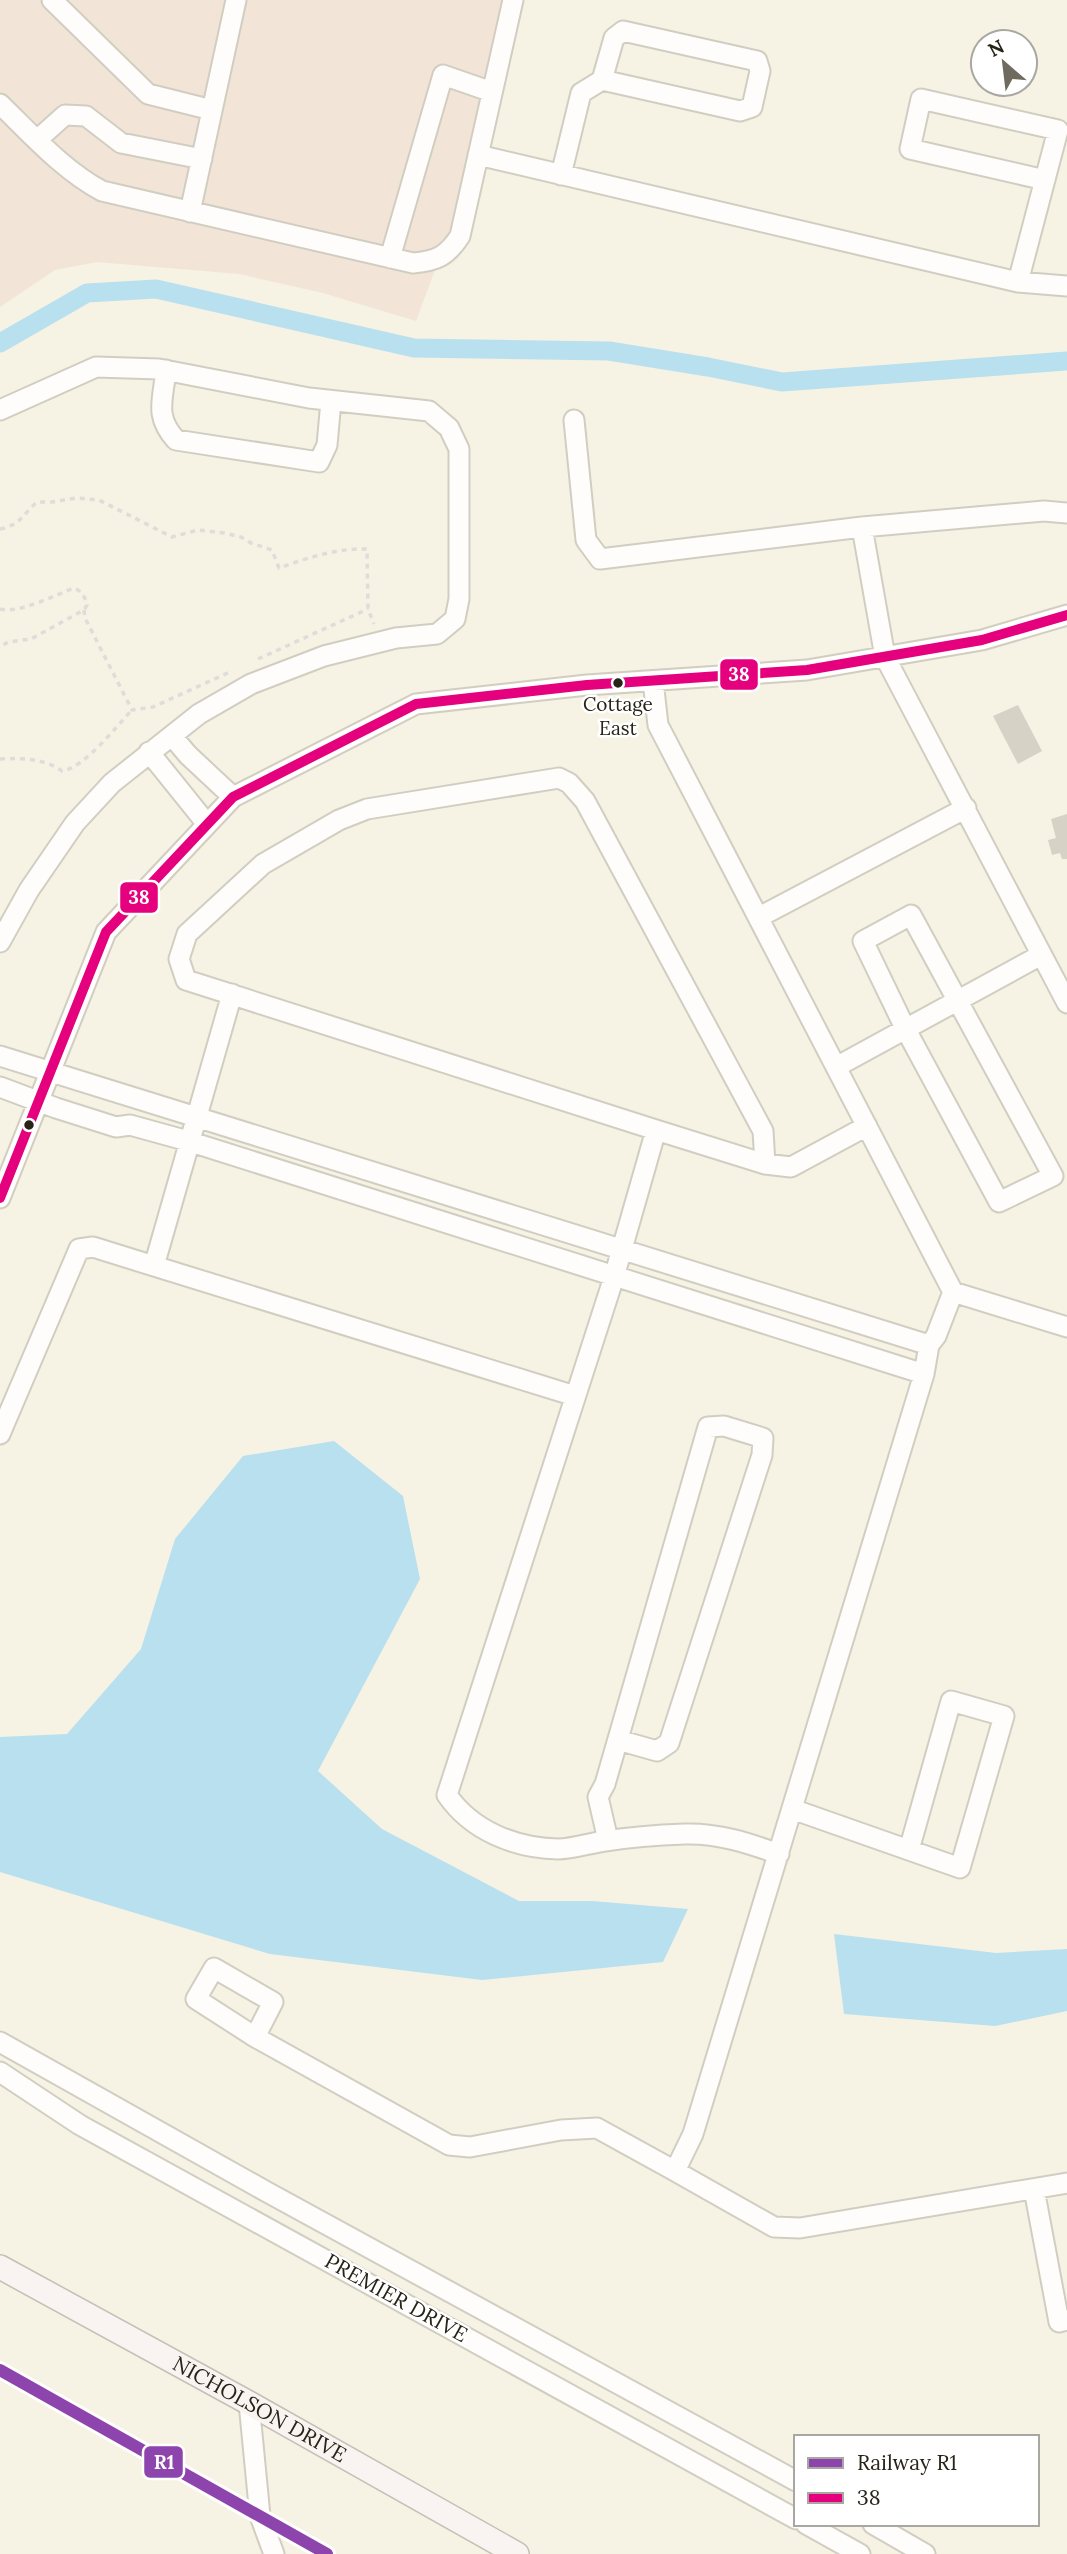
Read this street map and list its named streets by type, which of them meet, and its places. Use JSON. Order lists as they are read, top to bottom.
{
  "streets": {
    "main road": ["NICHOLSON DRIVE"],
    "street": ["PREMIER DRIVE"]
  },
  "places": ["Cottage East"],
  "lines": ["transit line 38", "rail line R1"],
  "legend": ["Railway R1", "38"],
  "north": "top left"
}
